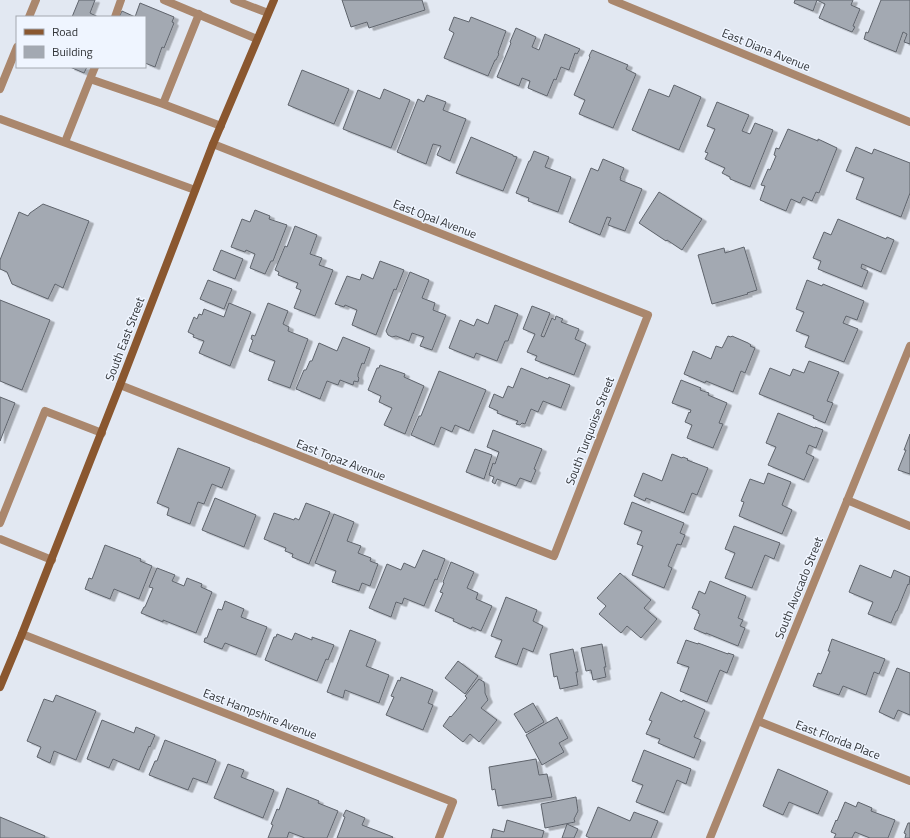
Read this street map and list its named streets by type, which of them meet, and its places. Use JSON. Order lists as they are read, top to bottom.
{
  "streets": {
    "street": [
      "East Diana Avenue",
      "East Opal Avenue",
      "South East Street",
      "South Turquoise Street",
      "East Topaz Avenue",
      "South Avocado Street",
      "East Hampshire Avenue",
      "East Florida Place"
    ]
  },
  "crossings": [
    ["East Opal Avenue", "South East Street"],
    ["East Opal Avenue", "South Turquoise Street"],
    ["South East Street", "East Topaz Avenue"],
    ["South East Street", "East Hampshire Avenue"],
    ["South Turquoise Street", "East Topaz Avenue"],
    ["South Avocado Street", "East Florida Place"]
  ],
  "legend": ["Road", "Building"]
}
